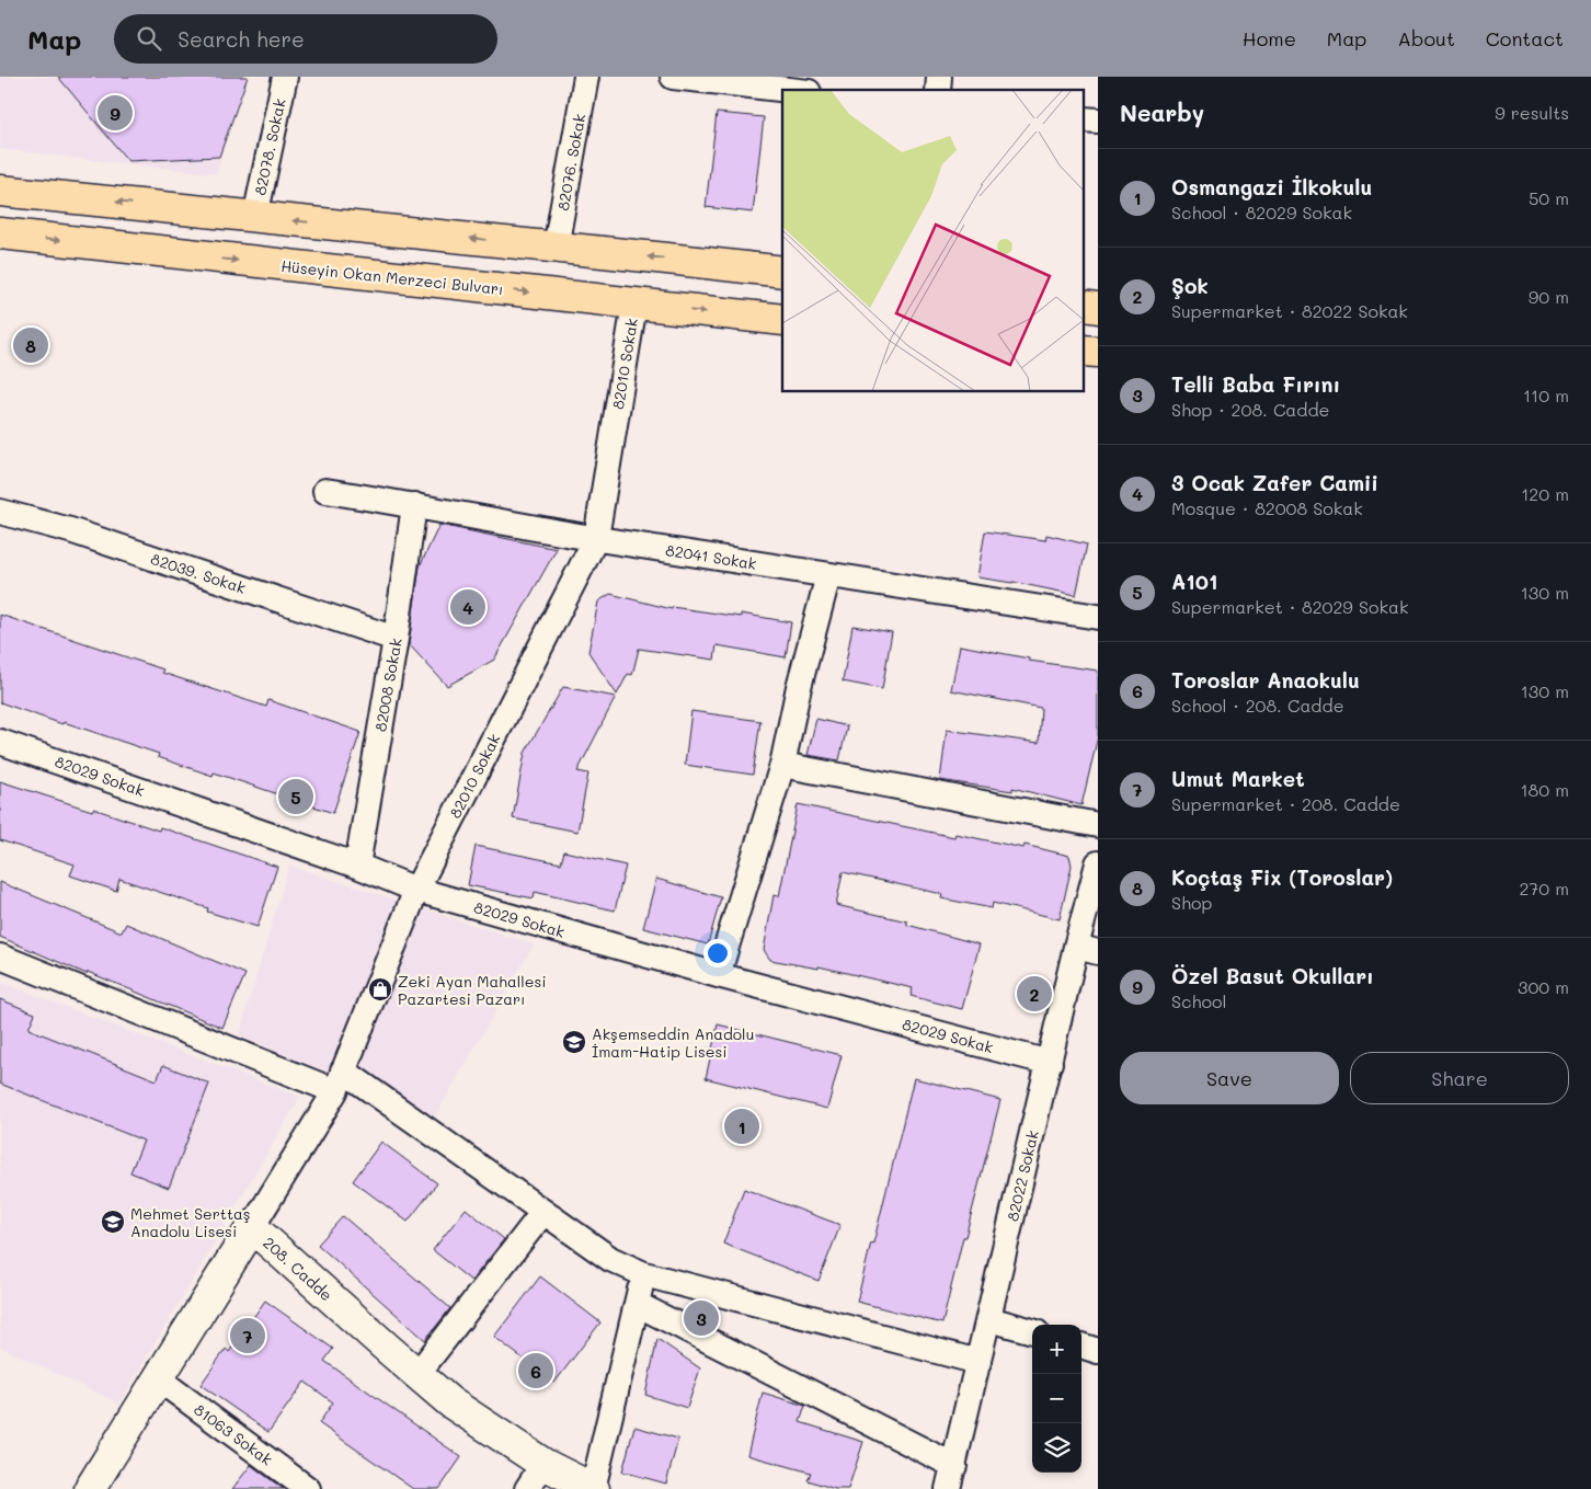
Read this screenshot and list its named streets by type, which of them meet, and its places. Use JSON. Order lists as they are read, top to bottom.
{
  "streets": {
    "main road": ["Hüseyin Okan Merzeci Bulvarı"],
    "street": [
      "82078. Sokak",
      "82076. Sokak",
      "82010 Sokak",
      "82041 Sokak",
      "82039. Sokak",
      "82008 Sokak",
      "82029 Sokak",
      "82022 Sokak",
      "208. Cadde",
      "81063 Sokak"
    ]
  },
  "crossings": [
    ["Hüseyin Okan Merzeci Bulvarı", "82010 Sokak"],
    ["82010 Sokak", "82041 Sokak"],
    ["82010 Sokak", "82029 Sokak"],
    ["82010 Sokak", "208. Cadde"],
    ["82041 Sokak", "82008 Sokak"],
    ["82039. Sokak", "82008 Sokak"],
    ["82008 Sokak", "82029 Sokak"],
    ["82029 Sokak", "82022 Sokak"],
    ["208. Cadde", "81063 Sokak"]
  ],
  "places": {
    "shop": ["Zeki Ayan Mahallesi Pazartesi Pazarı"],
    "school or university": ["Akşemseddin Anadolu İmam-Hatip Lisesi", "Mehmet Serttaş Anadolu Lisesi"]
  },
  "page": {
    "header": "Map",
    "search": "Search here",
    "nav": [
      "Home",
      "Map",
      "About",
      "Contact"
    ],
    "heading": ["Nearby", "9 results"],
    "pins": [
      "9",
      "8",
      "4",
      "5",
      "2",
      "1",
      "3",
      "7",
      "6"
    ],
    "list": [
      {
        "mark": "1",
        "name": "Osmangazi İlkokulu",
        "note": "School · 82029 Sokak",
        "value": "50 m"
      },
      {
        "mark": "2",
        "name": "Şok",
        "note": "Supermarket · 82022 Sokak",
        "value": "90 m"
      },
      {
        "mark": "3",
        "name": "Telli Baba Fırını",
        "note": "Shop · 208. Cadde",
        "value": "110 m"
      },
      {
        "mark": "4",
        "name": "3 Ocak Zafer Camii",
        "note": "Mosque · 82008 Sokak",
        "value": "120 m"
      },
      {
        "mark": "5",
        "name": "A101",
        "note": "Supermarket · 82029 Sokak",
        "value": "130 m"
      },
      {
        "mark": "6",
        "name": "Toroslar Anaokulu",
        "note": "School · 208. Cadde",
        "value": "130 m"
      },
      {
        "mark": "7",
        "name": "Umut Market",
        "note": "Supermarket · 208. Cadde",
        "value": "180 m"
      },
      {
        "mark": "8",
        "name": "Koçtaş Fix (Toroslar)",
        "note": "Shop",
        "value": "270 m"
      },
      {
        "mark": "9",
        "name": "Özel Basut Okulları",
        "note": "School",
        "value": "300 m"
      }
    ],
    "buttons": ["Save", "Share"],
    "map_buttons": ["+", "−"]
  }
}
